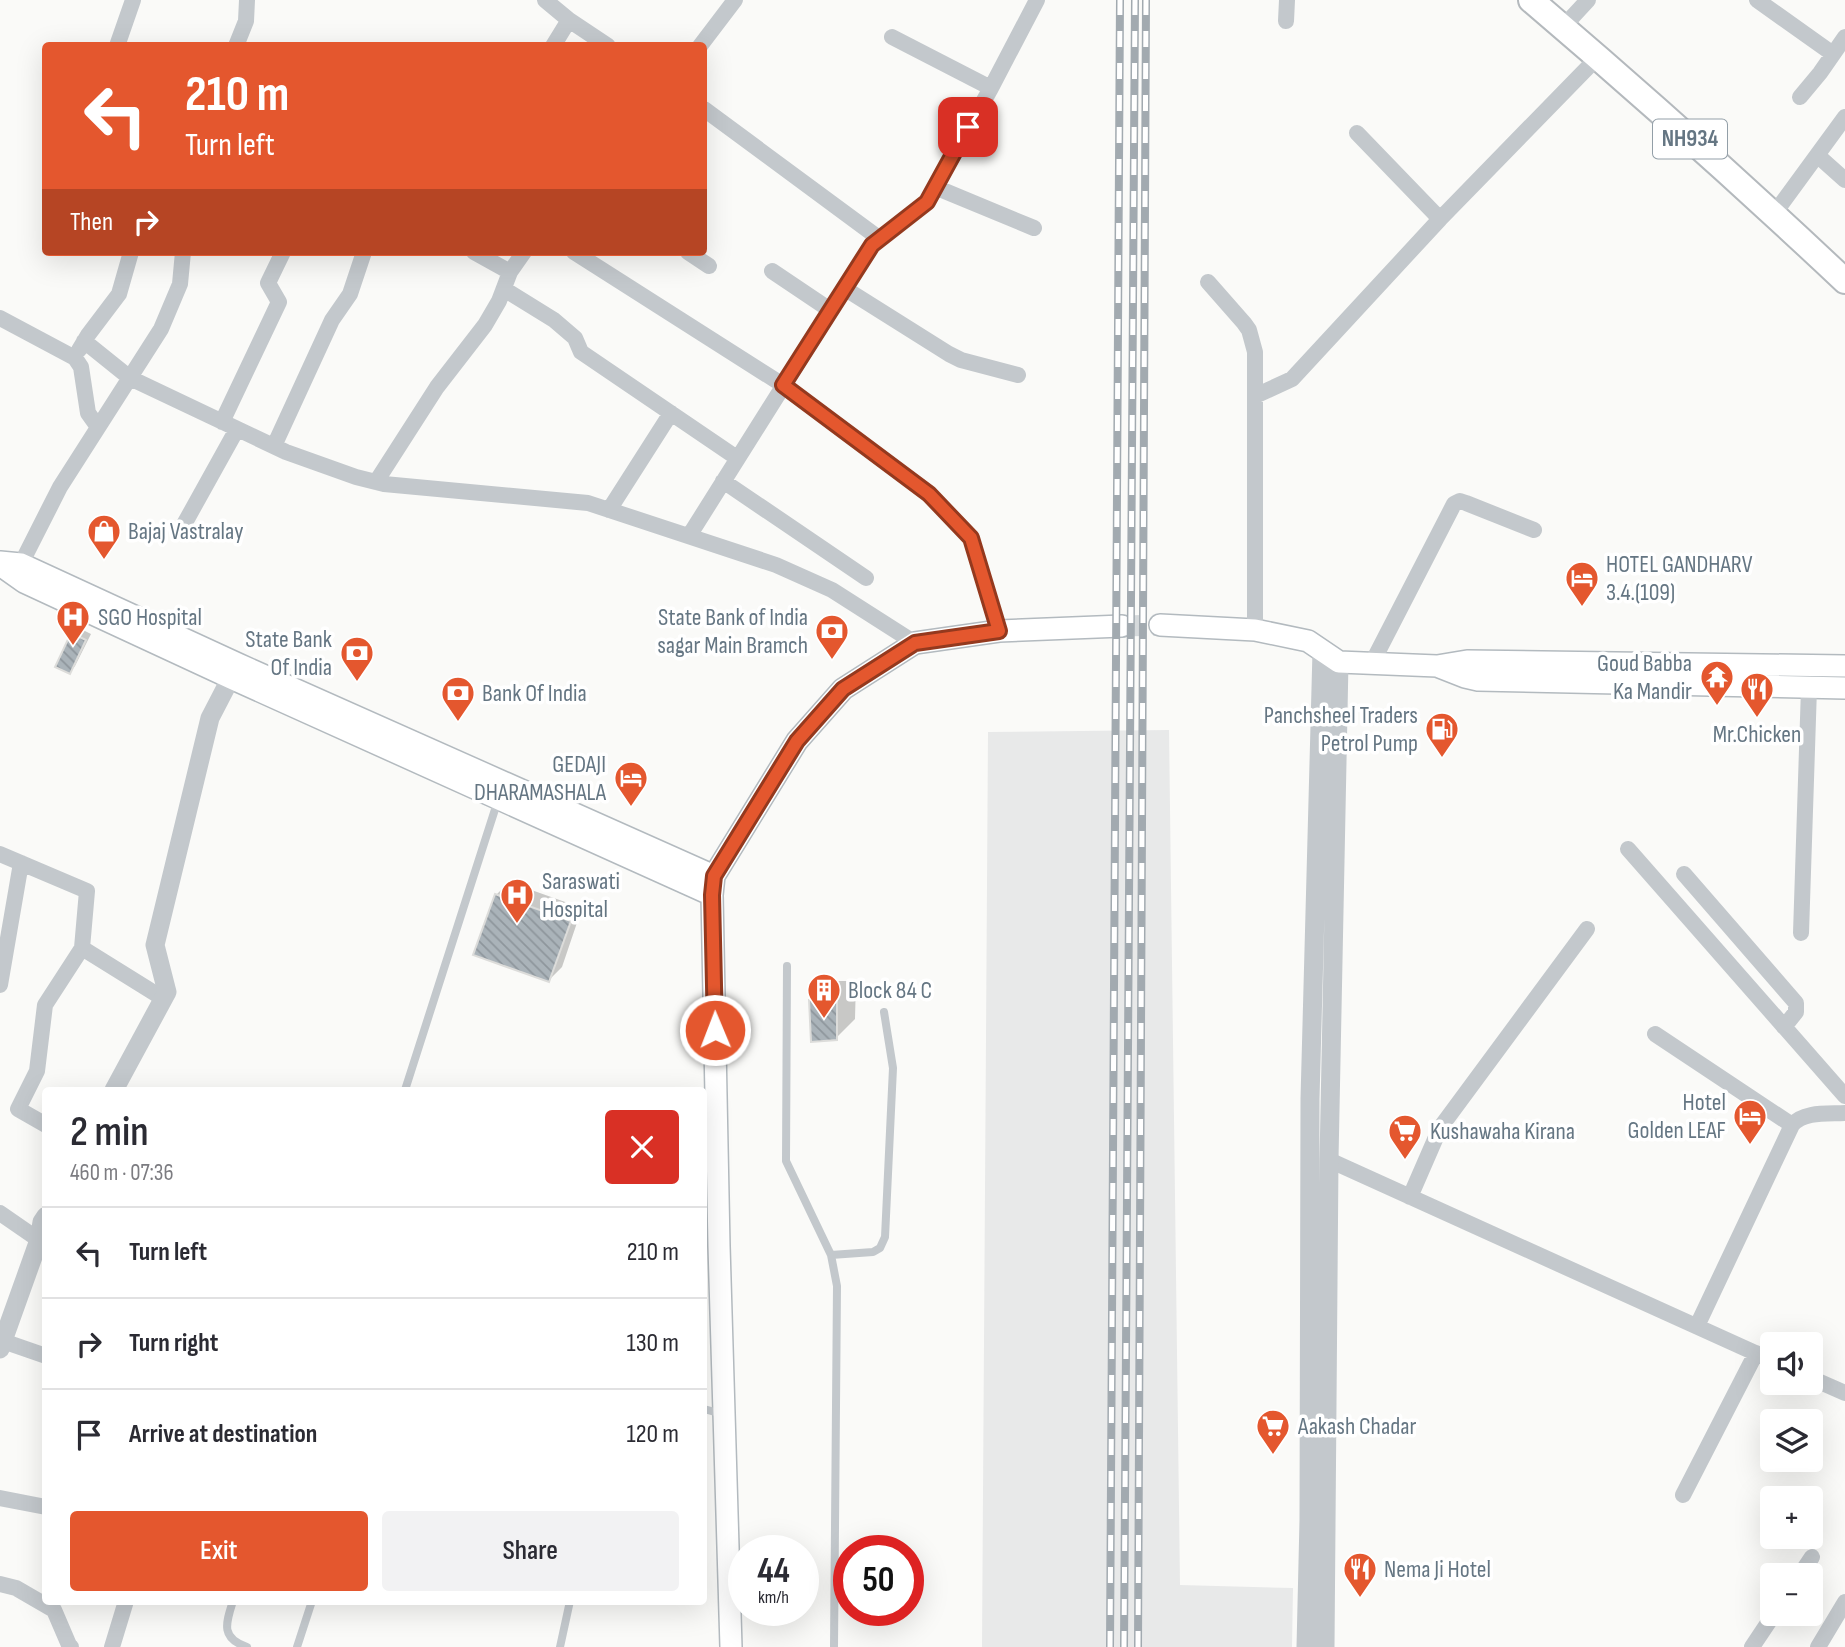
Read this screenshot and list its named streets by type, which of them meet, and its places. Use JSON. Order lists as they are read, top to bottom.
{
  "streets": {
    "highway": ["NH934"]
  },
  "places": {
    "shop": ["Bajaj Vastralay"],
    "hotel": ["HOTEL GANDHARV 3.4.(109)", "GEDAJI DHARAMASHALA", "Hotel Golden LEAF"],
    "hospital": ["SGO Hospital", "Saraswati Hospital"],
    "bank": ["State Bank of India sagar Main Bramch", "State Bank Of India", "Bank Of India"],
    "temple": ["Goud Babba Ka Mandir"],
    "restaurant": ["Mr.Chicken", "Nema Ji Hotel"],
    "fuel station": ["Panchsheel Traders Petrol Pump"],
    "building": ["Block 84 C"],
    "supermarket": ["Kushawaha Kirana", "Aakash Chadar"]
  },
  "page": {
    "turn": ["210 m", "Turn left"],
    "then": "Then",
    "heading": ["2 min", "460 m · 07:36"],
    "list": [
      {
        "name": "Turn left",
        "value": "210 m"
      },
      {
        "name": "Turn right",
        "value": "130 m"
      },
      {
        "name": "Arrive at destination",
        "value": "120 m"
      }
    ],
    "map_buttons": ["+", "−"],
    "buttons": ["Exit", "Share"],
    "speed": "44 km/h",
    "limit": "50"
  }
}
